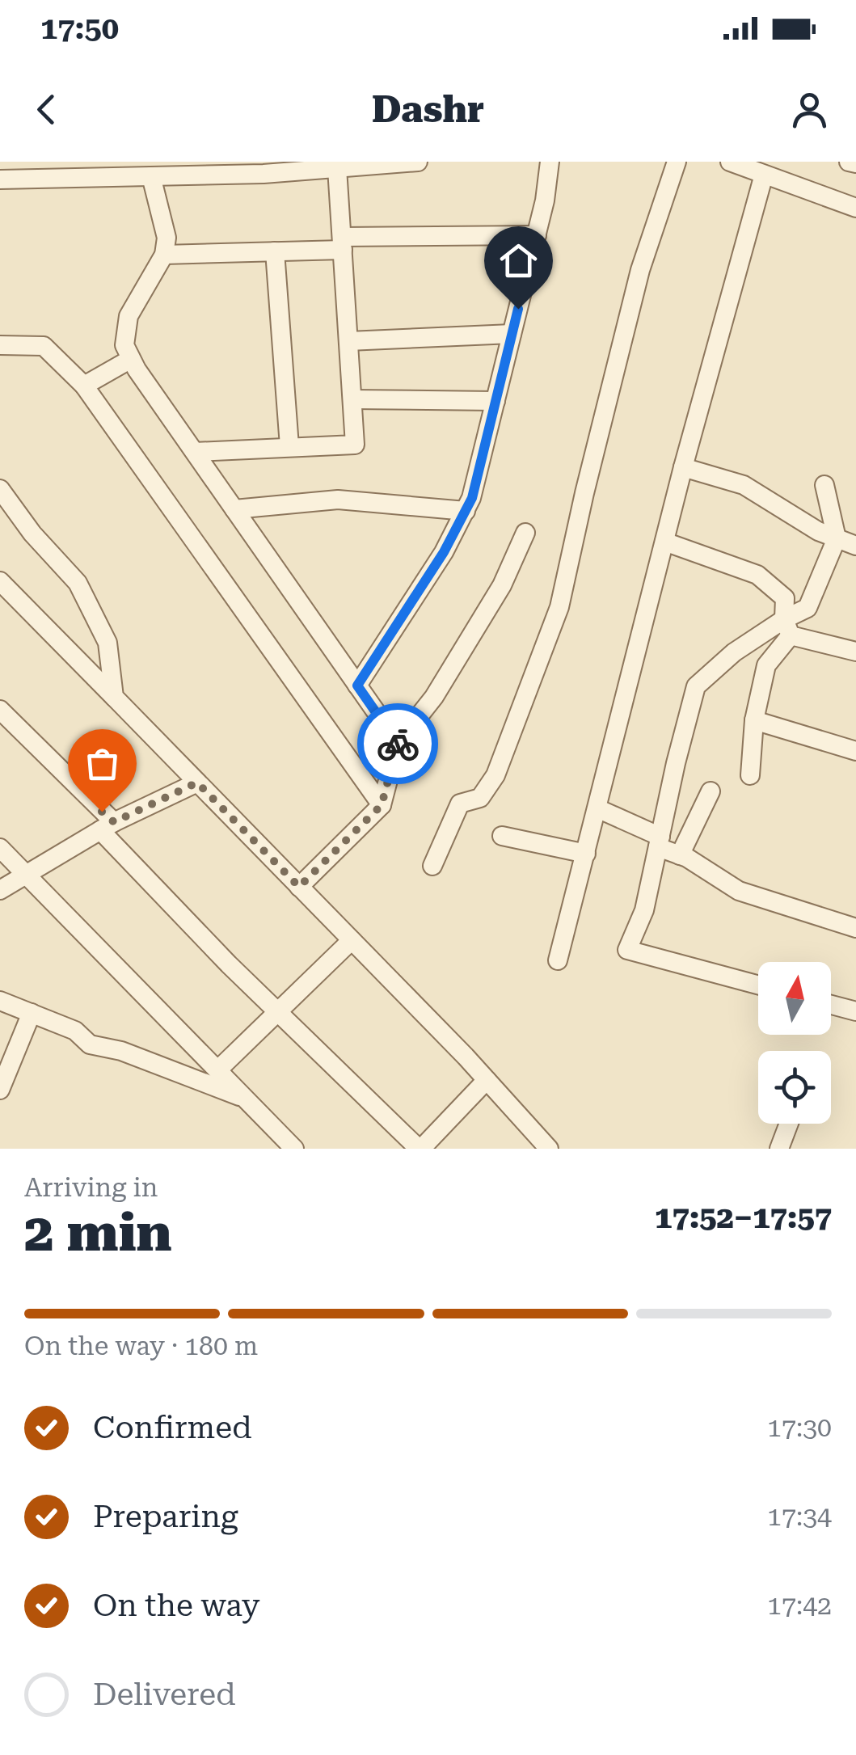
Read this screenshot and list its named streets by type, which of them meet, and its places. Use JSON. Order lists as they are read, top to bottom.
{
  "north": "top",
  "page": {
    "status": "17:50",
    "header": "Dashr",
    "heading": ["2 min", "Arriving in", "17:52–17:57"],
    "bar": "On the way · 180 m",
    "list": [
      ["Confirmed", "17:30"],
      ["Preparing", "17:34"],
      ["On the way", "17:42"],
      "Delivered"
    ]
  }
}
